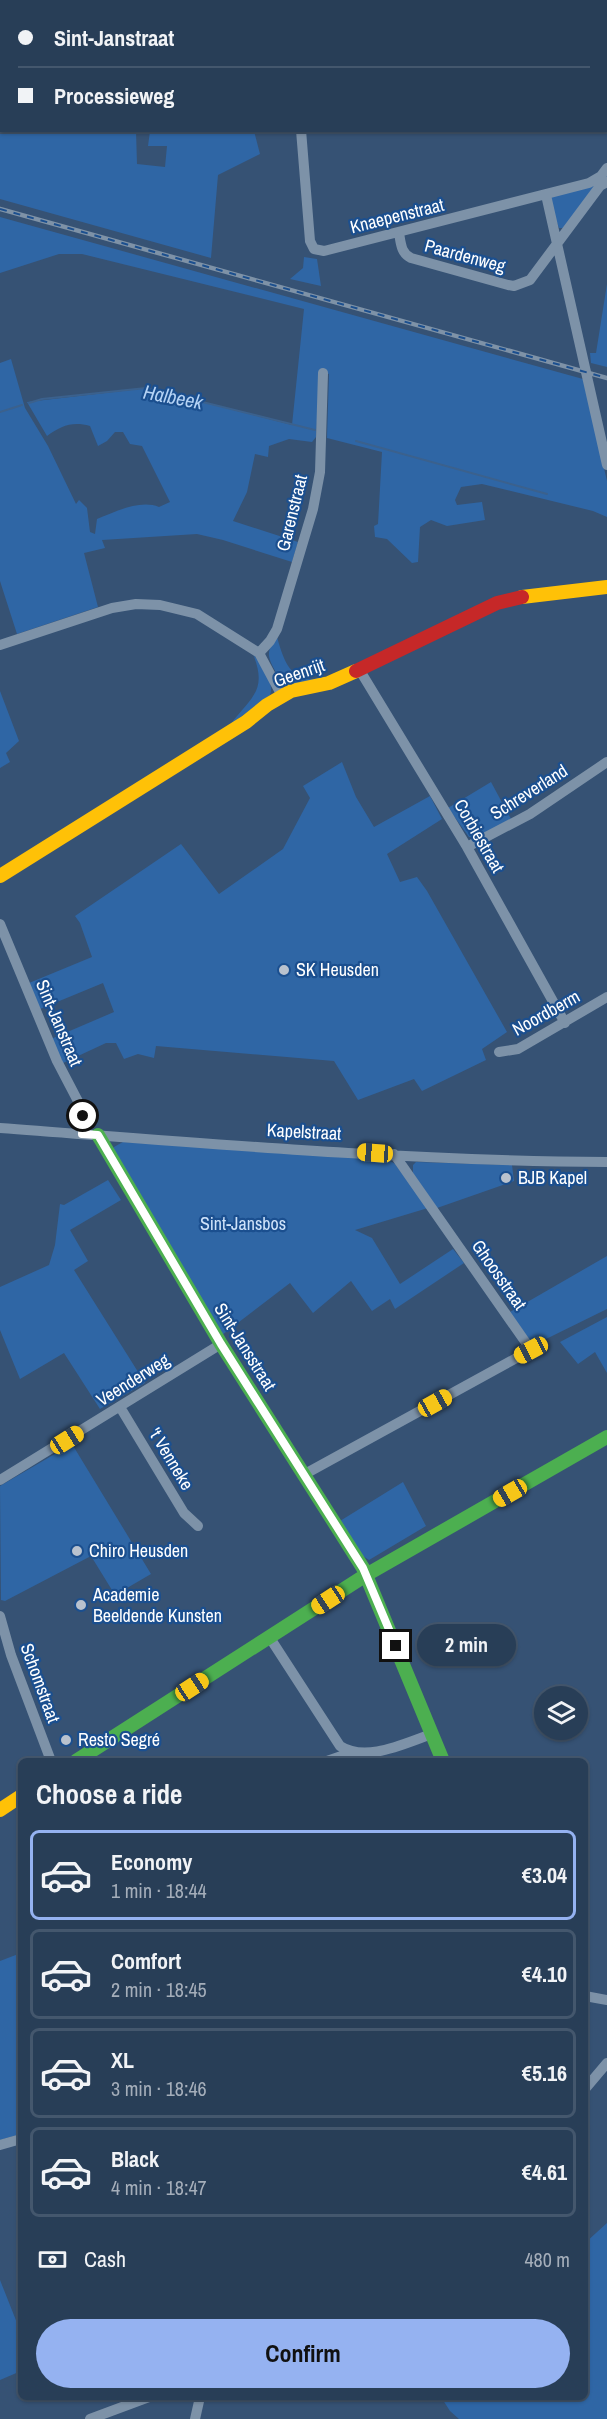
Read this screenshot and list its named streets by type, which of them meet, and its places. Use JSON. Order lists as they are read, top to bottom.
{
  "streets": {
    "street": [
      "Knaepenstraat",
      "Paardenweg",
      "Garenstraat",
      "Geenrijt",
      "Schreverland",
      "Corbiestraat",
      "Noordberm",
      "Sint-Janstraat",
      "Kapelstraat",
      "Ghoosstraat",
      "Sint-Jansstraat",
      "Veenderweg",
      "'t Venneke",
      "Schomstraat"
    ]
  },
  "crossings": [
    ["Knaepenstraat", "Paardenweg"],
    ["Geenrijt", "Corbiestraat"],
    ["Schreverland", "Corbiestraat"],
    ["Corbiestraat", "Noordberm"],
    ["Sint-Janstraat", "Kapelstraat"],
    ["Kapelstraat", "Ghoosstraat"],
    ["Kapelstraat", "Sint-Jansstraat"],
    ["Ghoosstraat", "Sint-Jansstraat"],
    ["Sint-Jansstraat", "Veenderweg"],
    ["Veenderweg", "'t Venneke"]
  ],
  "water": ["Halbeek"],
  "parks": ["Sint-Jansbos"],
  "places": [
    "SK Heusden",
    "BJB Kapel",
    "Chiro Heusden",
    "Academie Beeldende Kunsten",
    "Resto Segré"
  ],
  "page": {
    "banner": ["Sint-Janstraat", "Processieweg"],
    "bubble": "2 min",
    "heading": "Choose a ride",
    "list": [
      {
        "name": "Economy",
        "note": "1 min · 18:44",
        "value": "€3.04"
      },
      {
        "name": "Comfort",
        "note": "2 min · 18:45",
        "value": "€4.10"
      },
      {
        "name": "XL",
        "note": "3 min · 18:46",
        "value": "€5.16"
      },
      {
        "name": "Black",
        "note": "4 min · 18:47",
        "value": "€4.61"
      }
    ],
    "pay": ["Cash", "480 m"],
    "buttons": "Confirm"
  }
}
